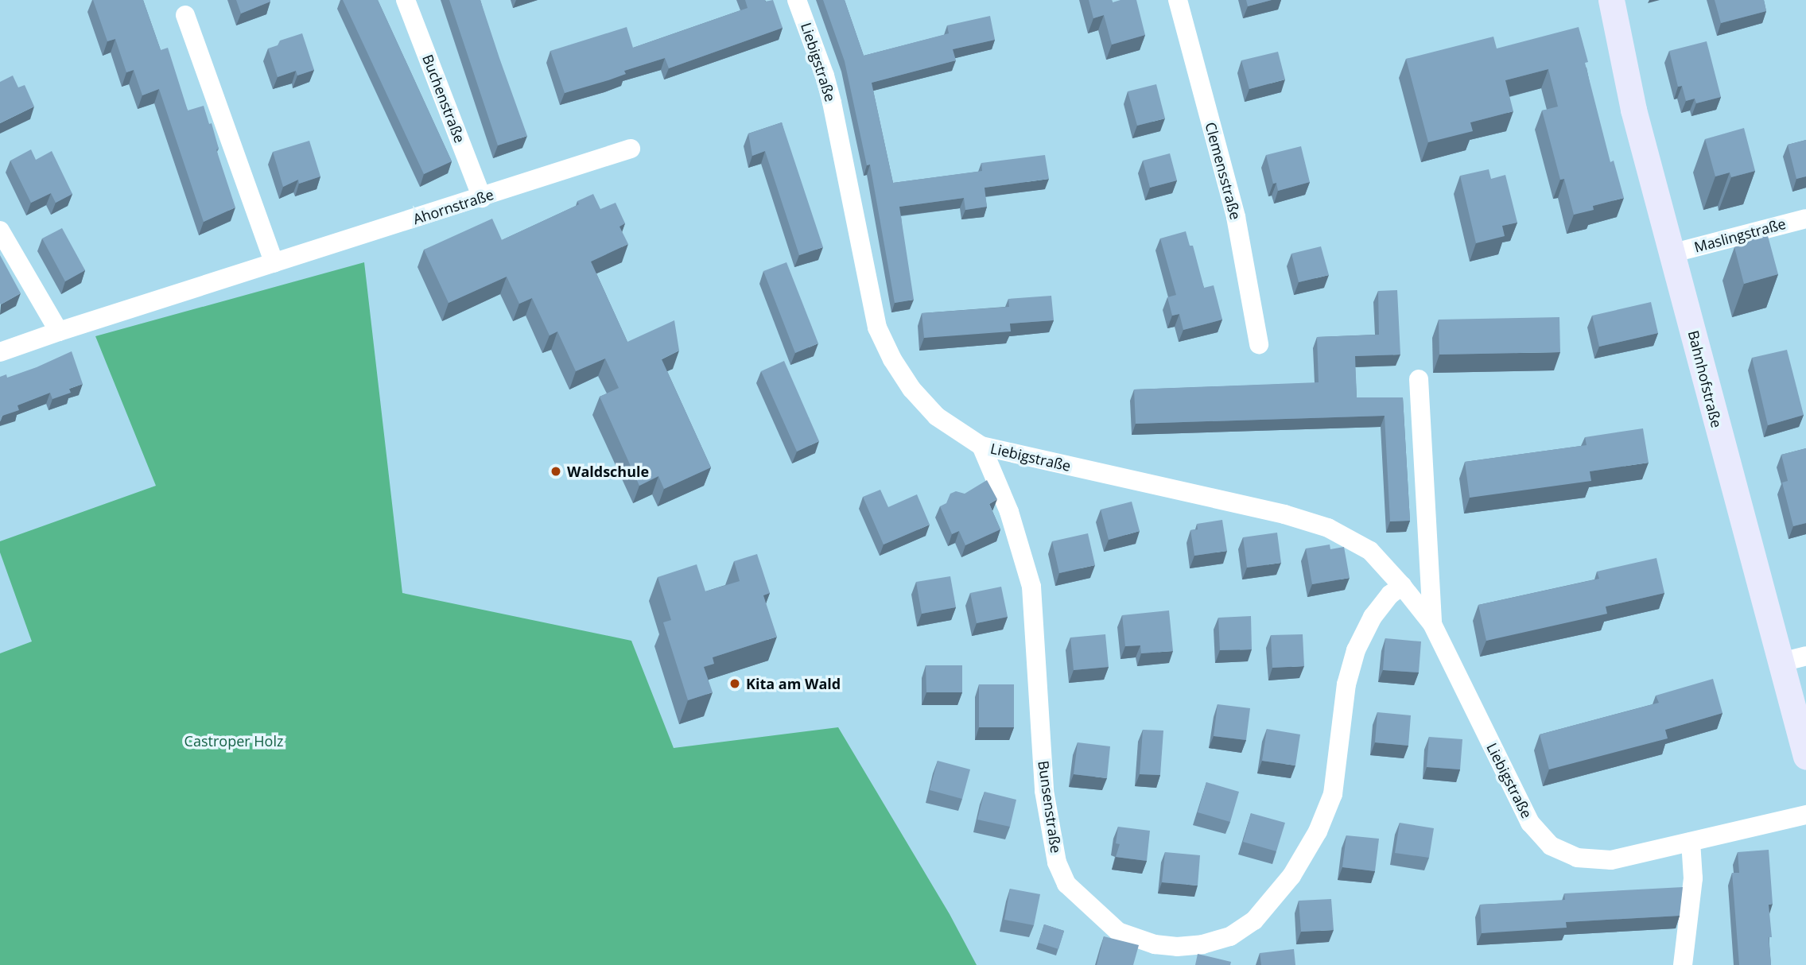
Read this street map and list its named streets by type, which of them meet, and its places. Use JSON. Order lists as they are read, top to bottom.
{
  "streets": {
    "main road": ["Bahnhofstraße"],
    "street": [
      "Liebigstraße",
      "Buchenstraße",
      "Clemensstraße",
      "Ahornstraße",
      "Maslingstraße",
      "Bunsenstraße"
    ]
  },
  "crossings": [
    ["Liebigstraße", "Bunsenstraße"],
    ["Buchenstraße", "Ahornstraße"],
    ["Maslingstraße", "Bahnhofstraße"]
  ],
  "parks": ["Castroper Holz"],
  "places": ["Waldschule", "Kita am Wald"]
}
